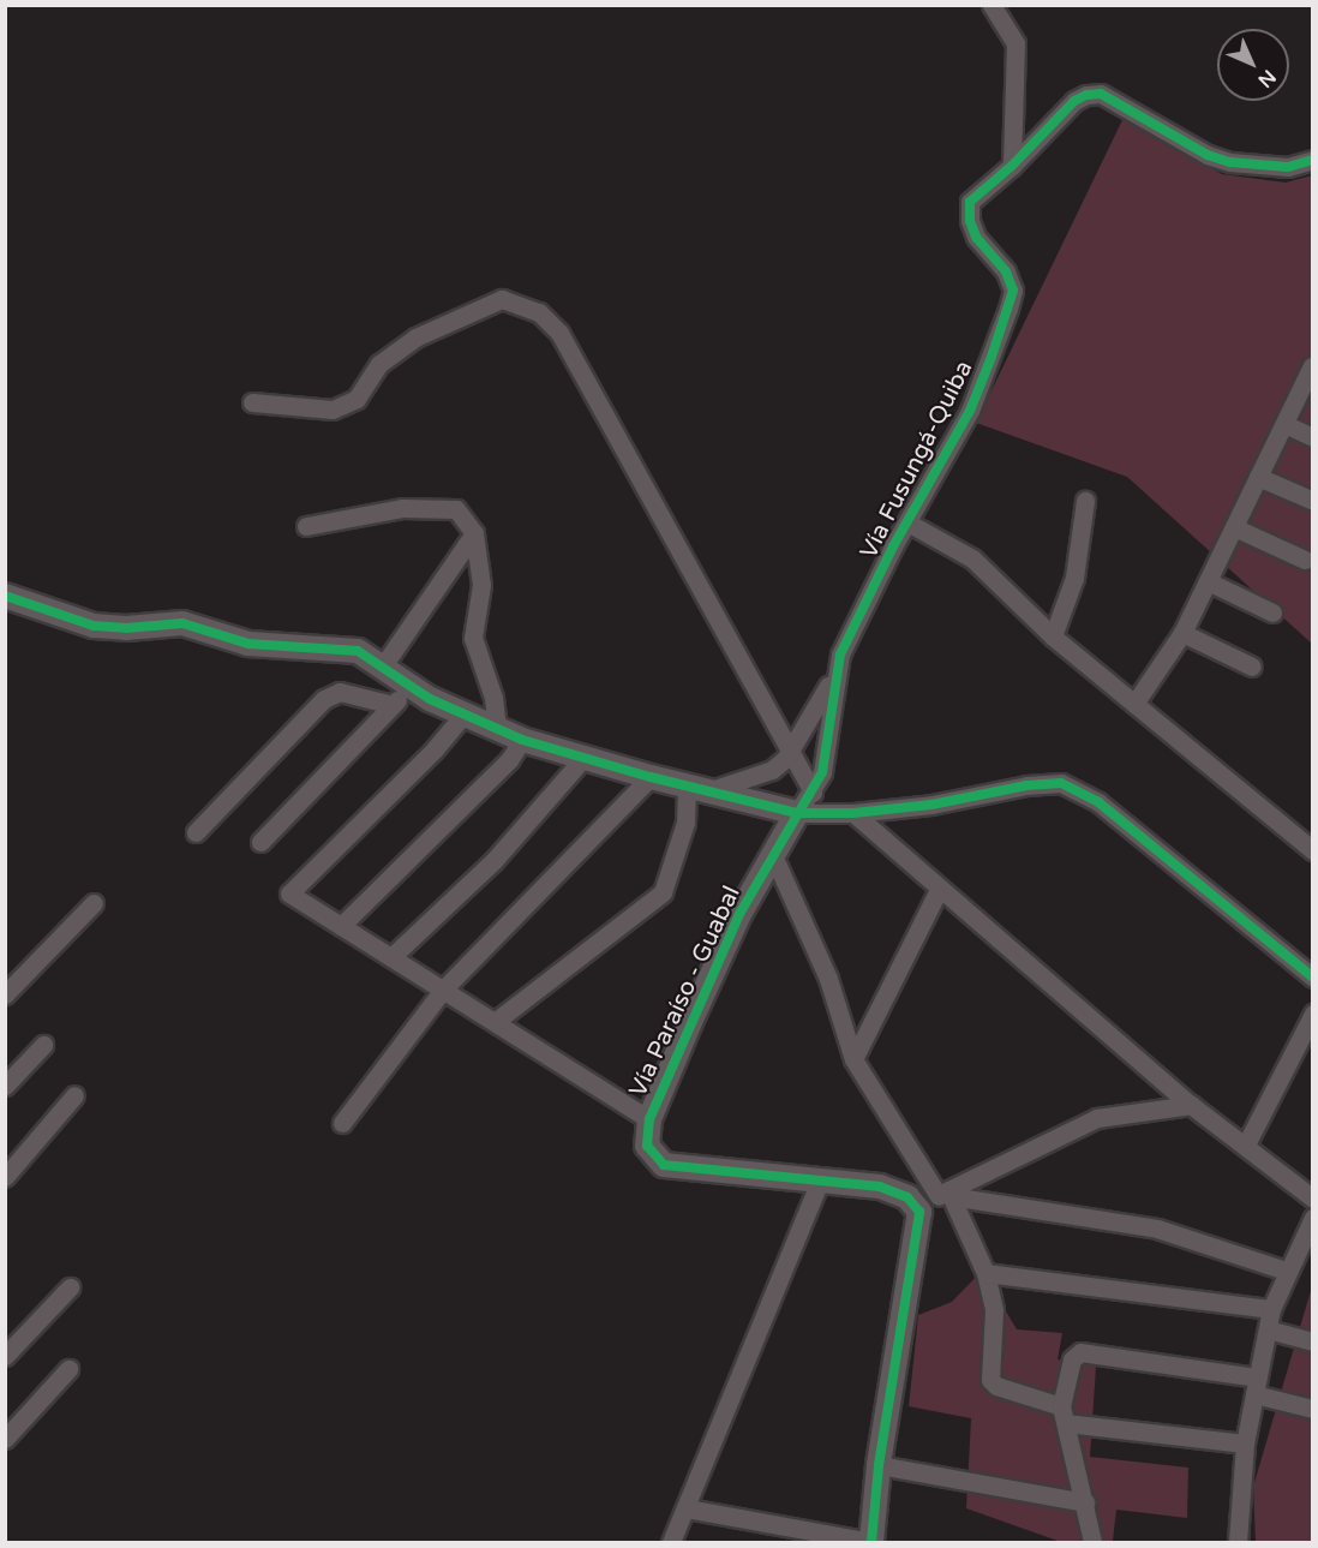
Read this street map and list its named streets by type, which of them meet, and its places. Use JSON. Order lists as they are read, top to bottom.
{
  "streets": {
    "street": ["Vía Fusungá-Quiba", "Vía Paraíso - Guabal"]
  },
  "north": "bottom right"
}
